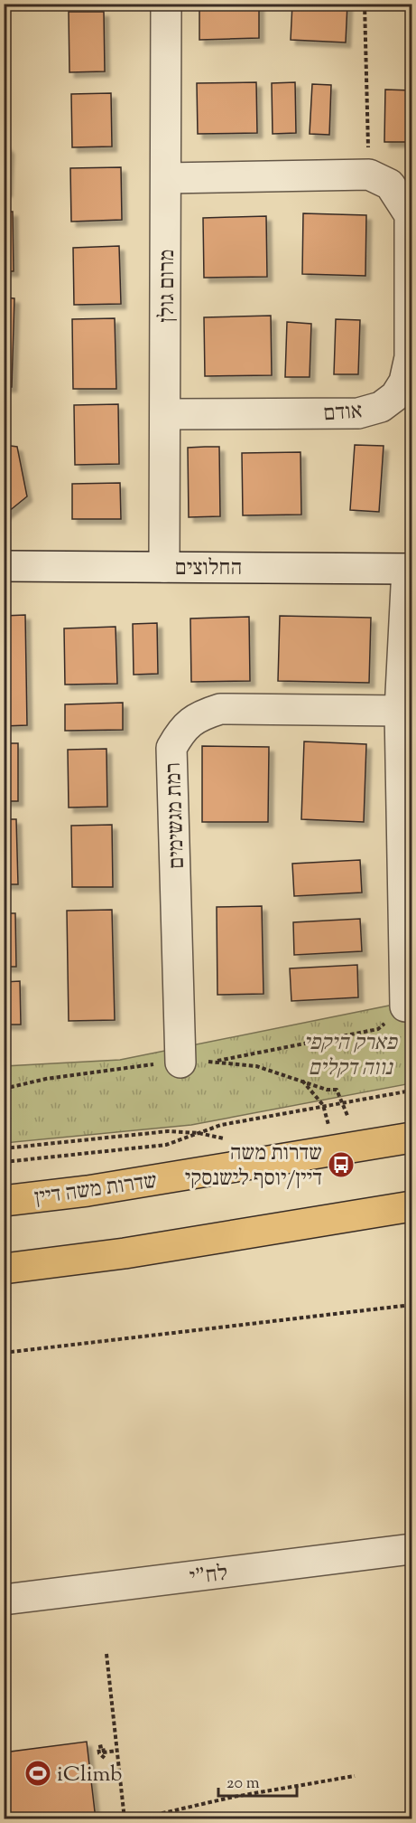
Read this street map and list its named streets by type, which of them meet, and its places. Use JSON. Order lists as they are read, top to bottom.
{
  "streets": {
    "main road": ["שדרות משה דיין"],
    "street": [
      "מרום גולן",
      "אודם",
      "החלוצים",
      "רמת מגשימים",
      "לח\"י"
    ]
  },
  "crossings": [
    ["מרום גולן", "אודם"],
    ["מרום גולן", "החלוצים"]
  ],
  "parks": ["פארק היקפי נווה דקלים"],
  "places": {
    "bus stop": ["שדרות משה דיין/יוסף לישנסקי"],
    "sports": ["iClimb"]
  },
  "scale_bar": "20 m"
}
